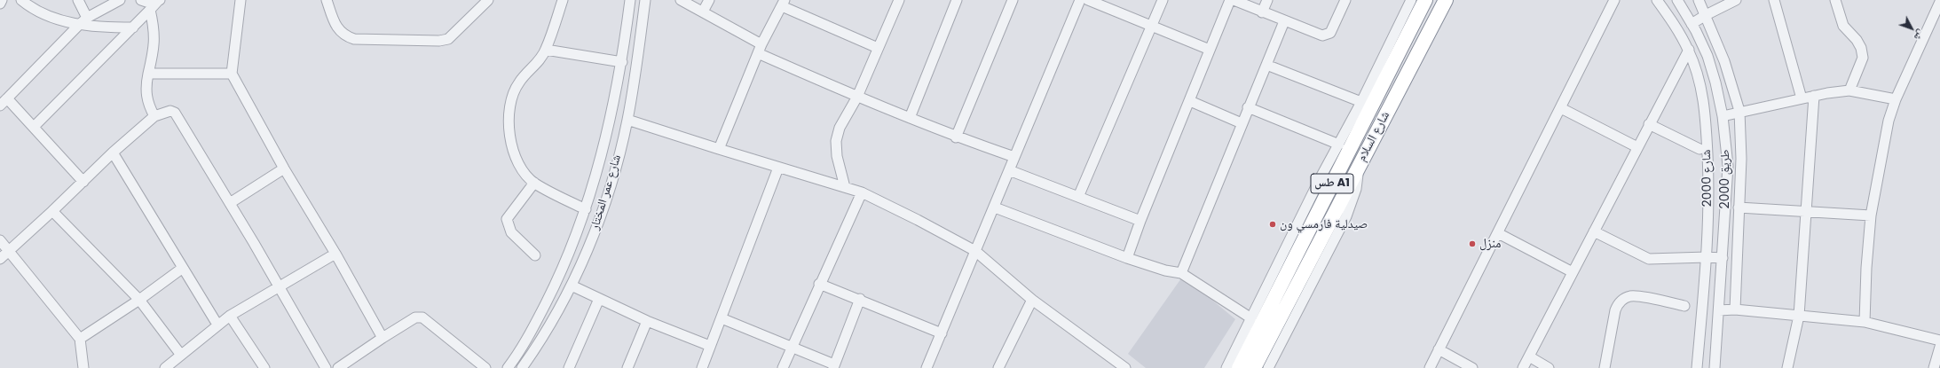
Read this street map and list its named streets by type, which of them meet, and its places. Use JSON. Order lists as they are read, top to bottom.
{
  "streets": {
    "highway": ["شارع السلام", "طس A1"],
    "street": ["شارع 2000", "طريق 2000", "شارع عمر المختار"]
  },
  "places": ["صيدلية فارمسي ون", "منزل"],
  "north": "bottom right"
}
